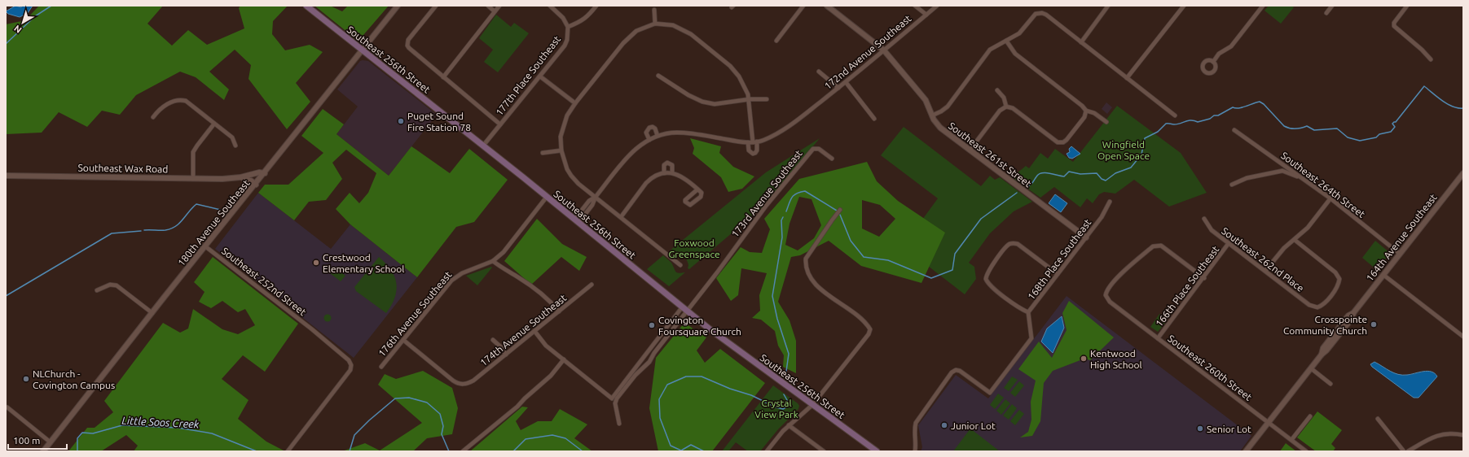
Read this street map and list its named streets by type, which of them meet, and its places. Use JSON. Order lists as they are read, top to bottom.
{
  "streets": {
    "main road": ["Southeast 256th Street"],
    "street": [
      "172nd Avenue Southeast",
      "177th Place Southeast",
      "Southeast 261st Street",
      "Southeast Wax Road",
      "Southeast 264th Street",
      "173rd Avenue Southeast",
      "180th Avenue Southeast",
      "164th Avenue Southeast",
      "168th Place Southeast",
      "Southeast 262nd Place",
      "Southeast 252nd Street",
      "166th Place Southeast",
      "176th Avenue Southeast",
      "174th Avenue Southeast",
      "Southeast 260th Street"
    ]
  },
  "crossings": [
    ["172nd Avenue Southeast", "Southeast 261st Street"],
    ["Southeast 256th Street", "177th Place Southeast"],
    ["Southeast 256th Street", "173rd Avenue Southeast"],
    ["Southeast 256th Street", "180th Avenue Southeast"],
    ["Southeast 256th Street", "176th Avenue Southeast"],
    ["Southeast 261st Street", "168th Place Southeast"],
    ["Southeast Wax Road", "180th Avenue Southeast"],
    ["Southeast 264th Street", "164th Avenue Southeast"],
    ["180th Avenue Southeast", "Southeast 252nd Street"],
    ["164th Avenue Southeast", "Southeast 260th Street"],
    ["Southeast 262nd Place", "166th Place Southeast"],
    ["166th Place Southeast", "Southeast 260th Street"],
    ["176th Avenue Southeast", "174th Avenue Southeast"]
  ],
  "water": ["Little Soos Creek"],
  "parks": ["Wingfield Open Space", "Foxwood Greenspace", "Crystal View Park"],
  "places": [
    "Puget Sound Fire Station 78",
    "Crestwood Elementary School",
    "Crosspointe Community Church",
    "Covington Foursquare Church",
    "Kentwood High School",
    "NLChurch - Covington Campus",
    "Junior Lot",
    "Senior Lot"
  ],
  "scale_bar": "100 m",
  "north": "bottom left"
}
